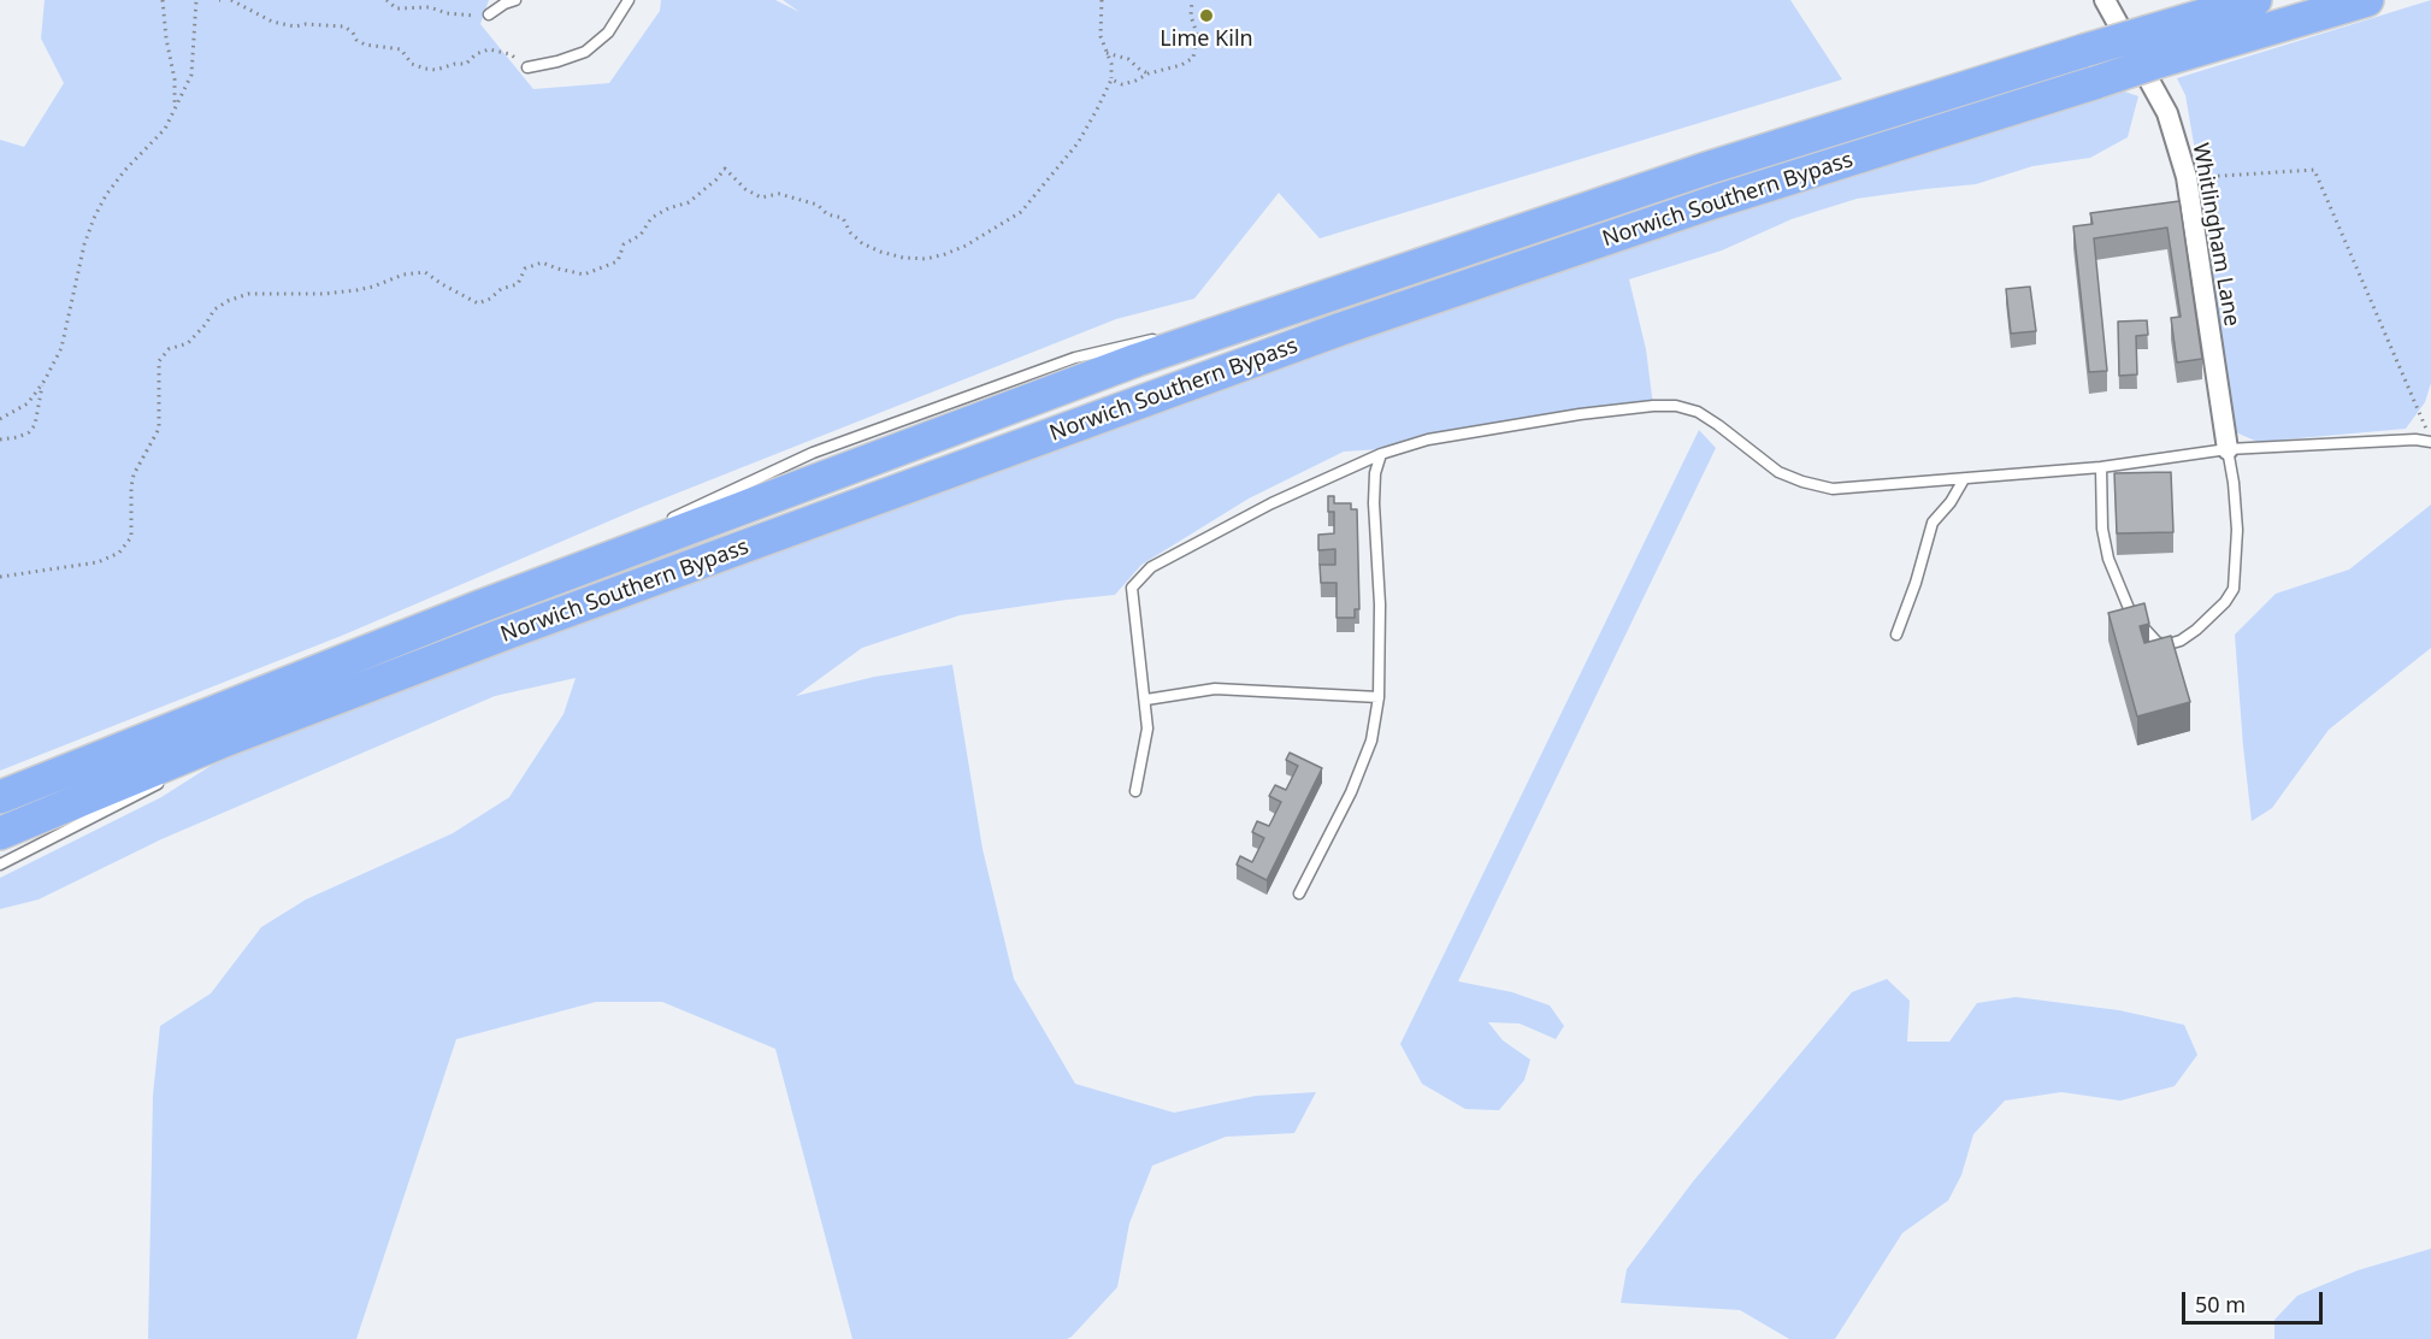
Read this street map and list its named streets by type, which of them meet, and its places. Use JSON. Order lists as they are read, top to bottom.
{
  "streets": {
    "highway": ["Norwich Southern Bypass"],
    "street": ["Whitlingham Lane"]
  },
  "places": ["Lime Kiln"],
  "scale_bar": "50 m"
}
